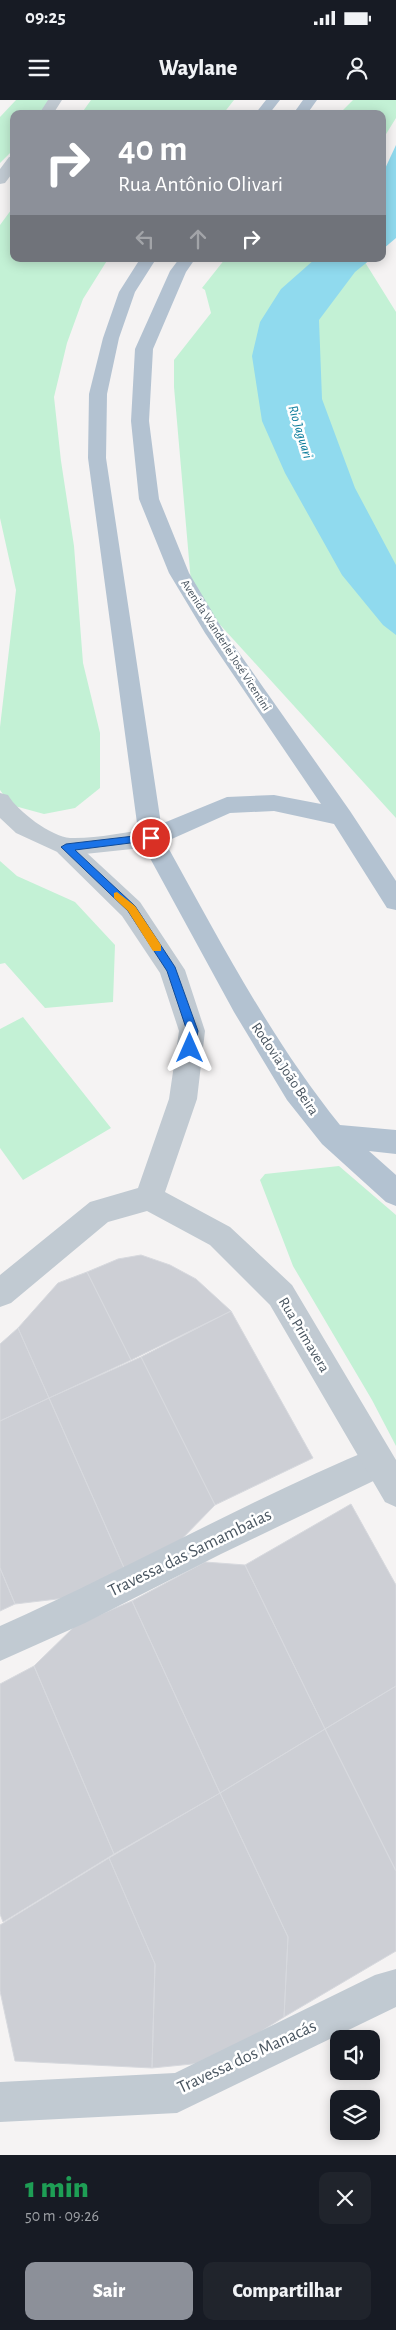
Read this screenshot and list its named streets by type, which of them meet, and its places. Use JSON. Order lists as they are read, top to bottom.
{
  "streets": {
    "main road": ["Avenida Wanderlei José Vicentini", "Rodovia João Beira"],
    "street": ["Rua Primavera", "Travessa das Samambaias", "Travessa dos Manacás"]
  },
  "crossings": [
    ["Rua Primavera", "Travessa das Samambaias"]
  ],
  "water": ["Rio Jaguari"],
  "page": {
    "status": "09:25",
    "header": "Waylane",
    "turn": ["40 m", "Rua Antônio Olivari"],
    "heading": ["1 min", "50 m · 09:26"],
    "buttons": ["Sair", "Compartilhar"]
  }
}
